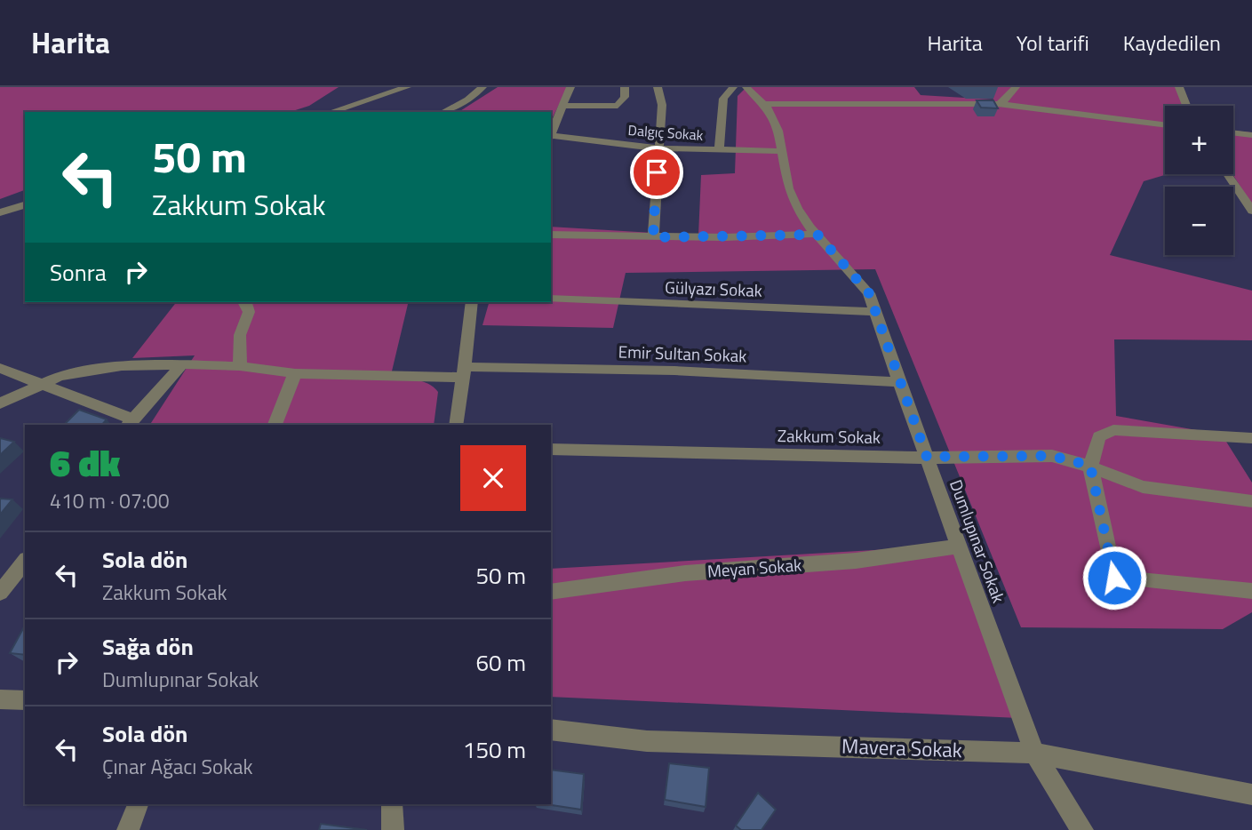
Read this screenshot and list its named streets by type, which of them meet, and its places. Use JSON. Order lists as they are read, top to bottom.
{
  "streets": {
    "street": [
      "Dalgıç Sokak",
      "Gülyazı Sokak",
      "Emir Sultan Sokak",
      "Zakkum Sokak",
      "Dumlupınar Sokak",
      "Meyan Sokak",
      "Mavera Sokak"
    ]
  },
  "crossings": [
    ["Dalgıç Sokak", "Dumlupınar Sokak"],
    ["Gülyazı Sokak", "Dumlupınar Sokak"],
    ["Emir Sultan Sokak", "Dumlupınar Sokak"],
    ["Zakkum Sokak", "Dumlupınar Sokak"],
    ["Dumlupınar Sokak", "Meyan Sokak"],
    ["Dumlupınar Sokak", "Mavera Sokak"]
  ],
  "page": {
    "header": "Harita",
    "nav": ["Harita", "Yol tarifi", "Kaydedilen"],
    "map_buttons": ["+", "−"],
    "turn": ["50 m", "Zakkum Sokak"],
    "then": "Sonra",
    "heading": ["6 dk", "410 m · 07:00"],
    "list": [
      {
        "name": "Sola dön",
        "note": "Zakkum Sokak",
        "value": "50 m"
      },
      {
        "name": "Sağa dön",
        "note": "Dumlupınar Sokak",
        "value": "60 m"
      },
      {
        "name": "Sola dön",
        "note": "Çınar Ağacı Sokak",
        "value": "150 m"
      }
    ]
  }
}
